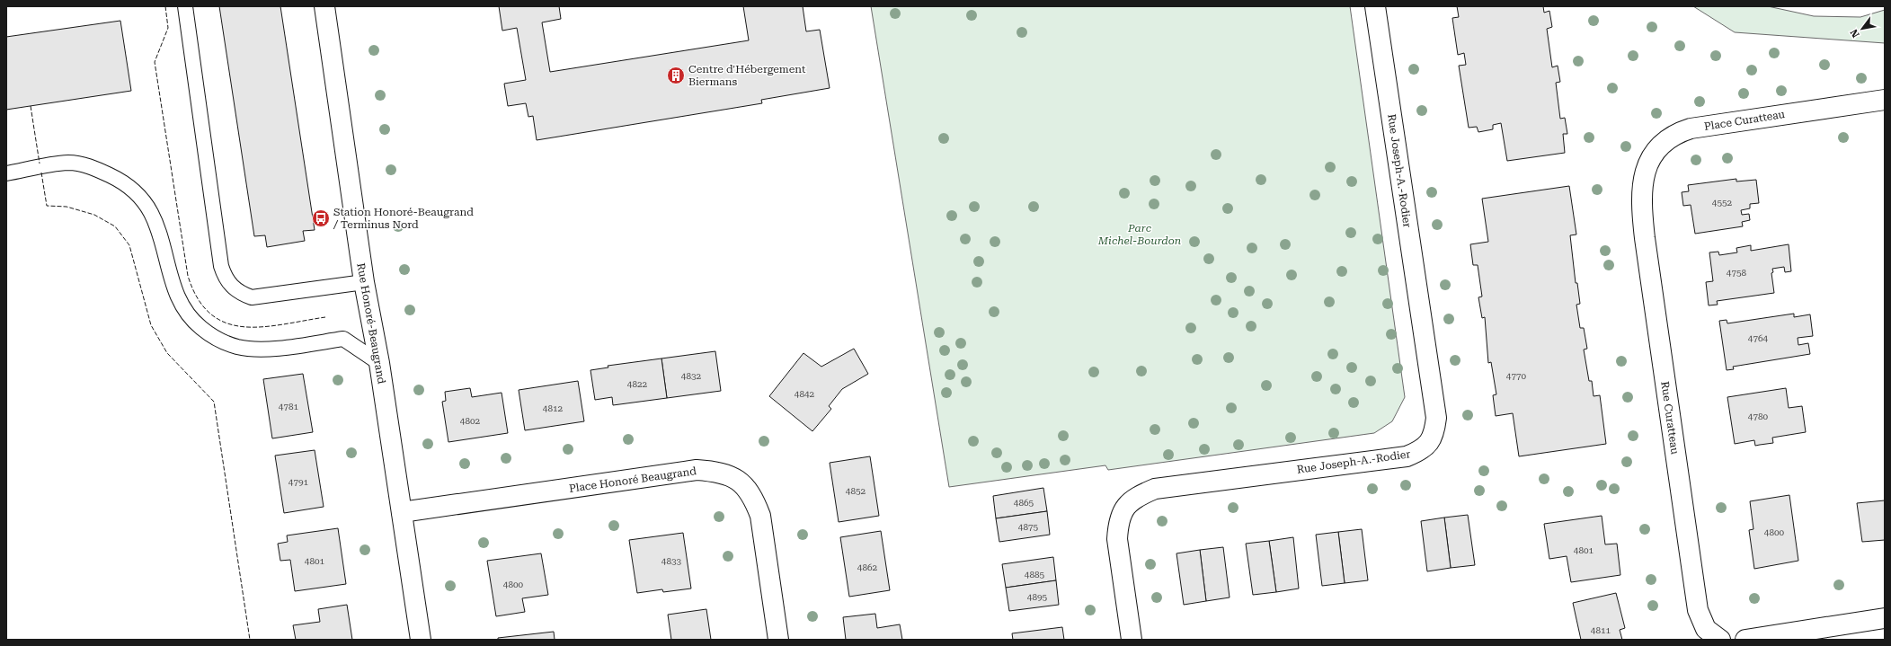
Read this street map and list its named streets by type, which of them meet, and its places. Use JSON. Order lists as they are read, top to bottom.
{
  "streets": {
    "street": [
      "Place Curatteau",
      "Rue Joseph-A.-Rodier",
      "Rue Honoré-Beaugrand",
      "Rue Curatteau",
      "Place Honoré Beaugrand"
    ]
  },
  "crossings": [
    ["Place Curatteau", "Rue Curatteau"],
    ["Rue Honoré-Beaugrand", "Place Honoré Beaugrand"]
  ],
  "parks": ["Parc Michel-Bourdon"],
  "places": {
    "building": ["Centre d'Hébergement Biermans"],
    "bus stop": ["Station Honoré-Beaugrand / Terminus Nord"]
  },
  "house_numbers": [
    "4552",
    "4758",
    "4764",
    "4832",
    "4770",
    "4822",
    "4842",
    "4781",
    "4812",
    "4780",
    "4802",
    "4791",
    "4852",
    "4865",
    "4875",
    "4800",
    "4801",
    "4801",
    "4833",
    "4862",
    "4885",
    "4800",
    "4895",
    "4811"
  ],
  "north": "bottom left"
}
